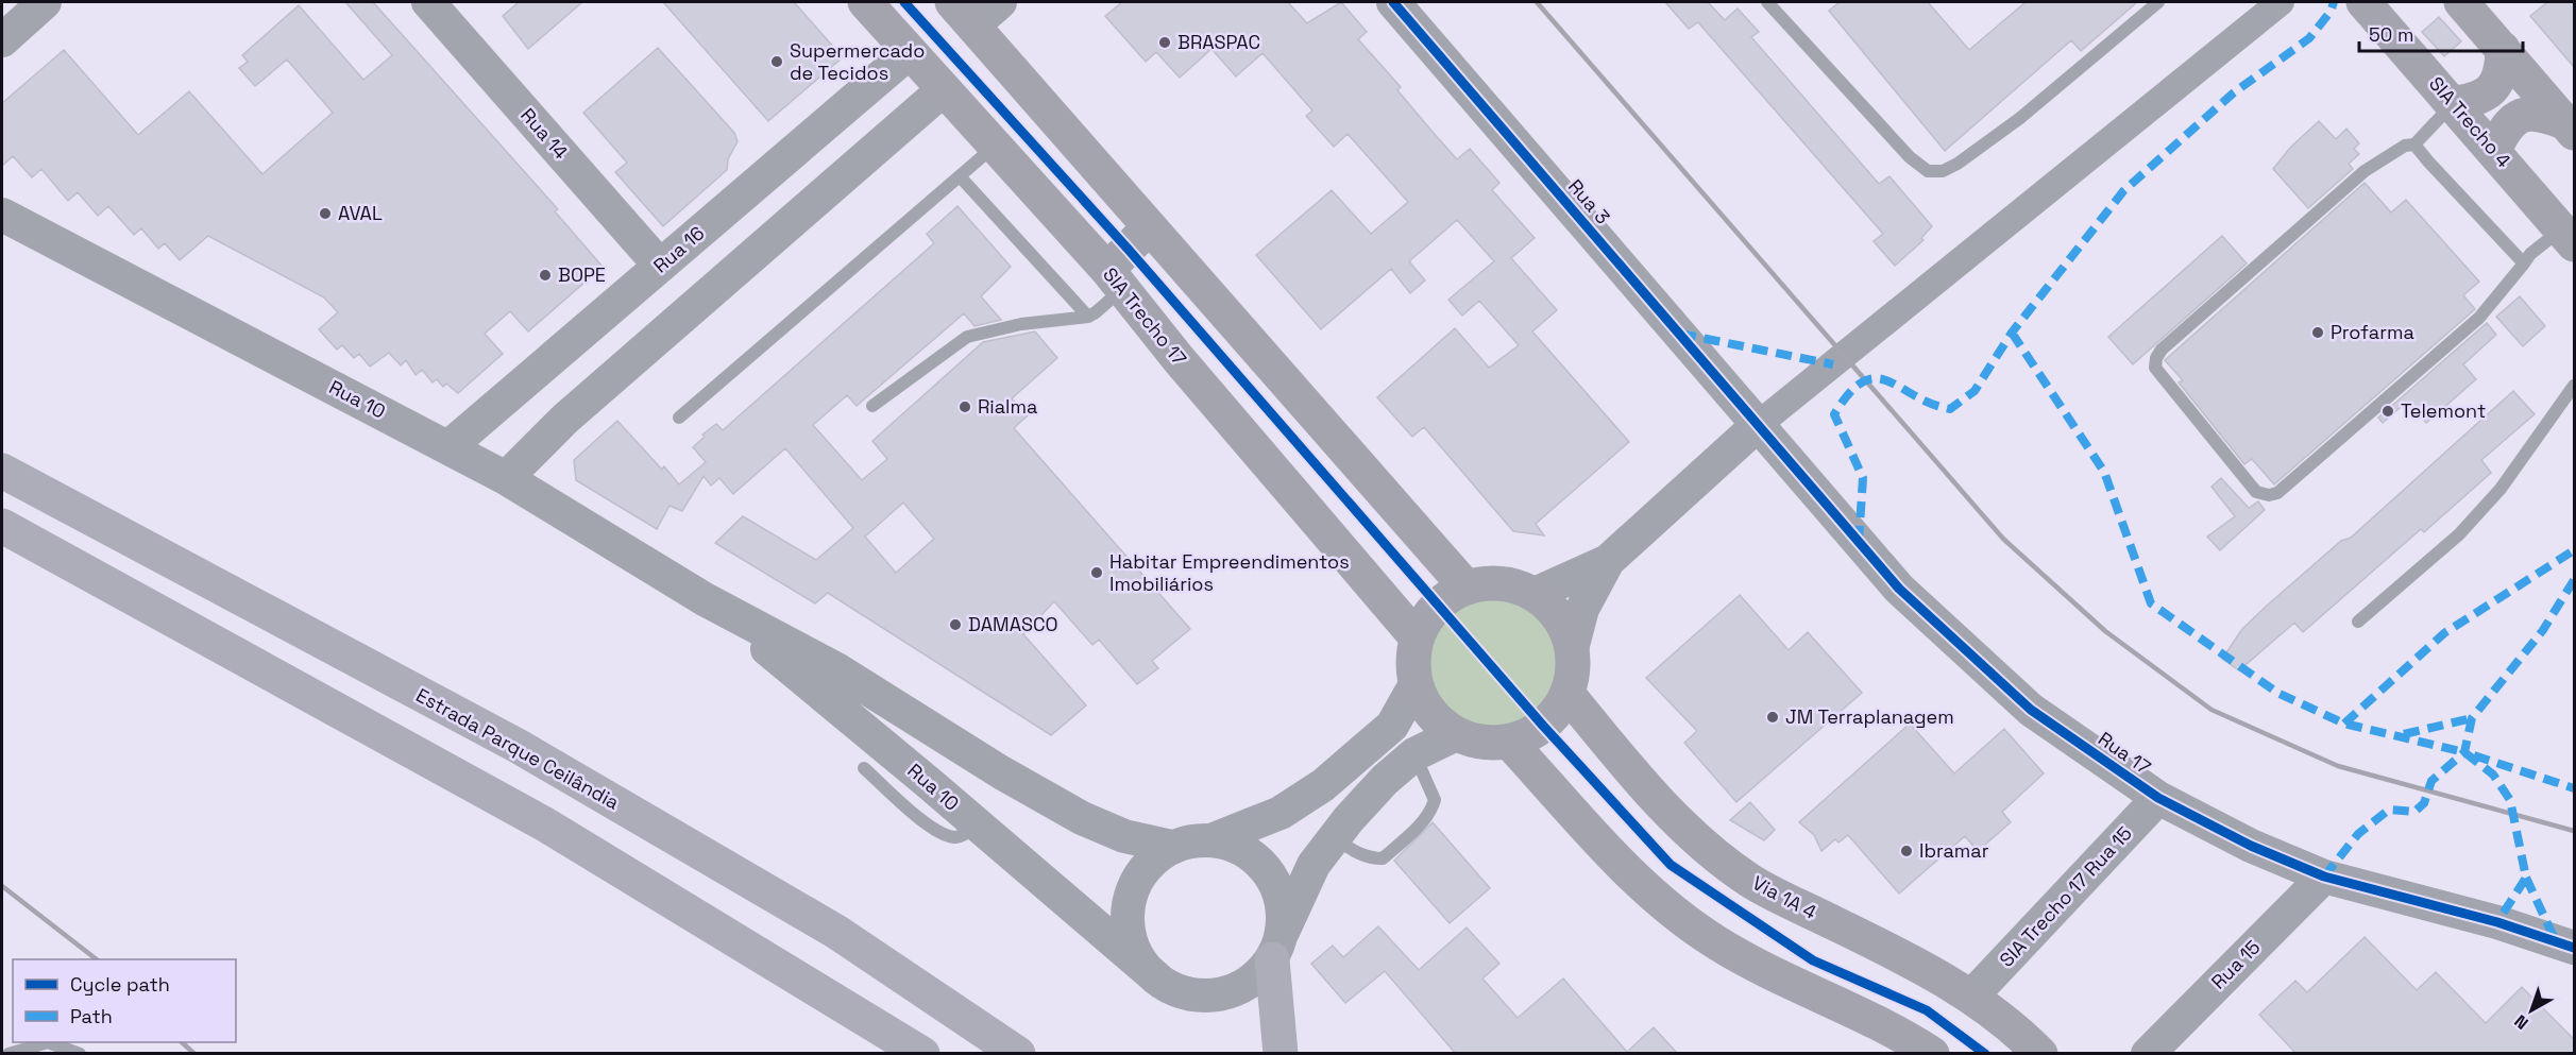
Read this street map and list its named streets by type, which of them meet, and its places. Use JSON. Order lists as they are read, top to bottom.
{
  "streets": {
    "highway": ["Estrada Parque Ceilândia"],
    "main road": ["SIA Trecho 4", "SIA Trecho 17", "Via 1A 4"],
    "street": [
      "Rua 14",
      "Rua 3",
      "Rua 16",
      "Rua 10",
      "Rua 17",
      "SIA Trecho 17 Rua 15",
      "Rua 15"
    ]
  },
  "crossings": [
    ["Rua 14", "Rua 16"],
    ["Rua 3", "Rua 17"],
    ["Rua 16", "SIA Trecho 17"],
    ["Rua 16", "Rua 10"],
    ["SIA Trecho 17", "Via 1A 4"],
    ["Rua 17", "SIA Trecho 17 Rua 15"],
    ["Rua 17", "Rua 15"],
    ["SIA Trecho 17 Rua 15", "Via 1A 4"]
  ],
  "places": [
    "BRASPAC",
    "Supermercado de Tecidos",
    "AVAL",
    "BOPE",
    "Profarma",
    "Rialma",
    "Telemont",
    "Habitar Empreendimentos Imobiliários",
    "DAMASCO",
    "JM Terraplanagem",
    "Ibramar"
  ],
  "legend": ["Cycle path", "Path"],
  "scale_bar": "50 m",
  "north": "bottom left"
}
